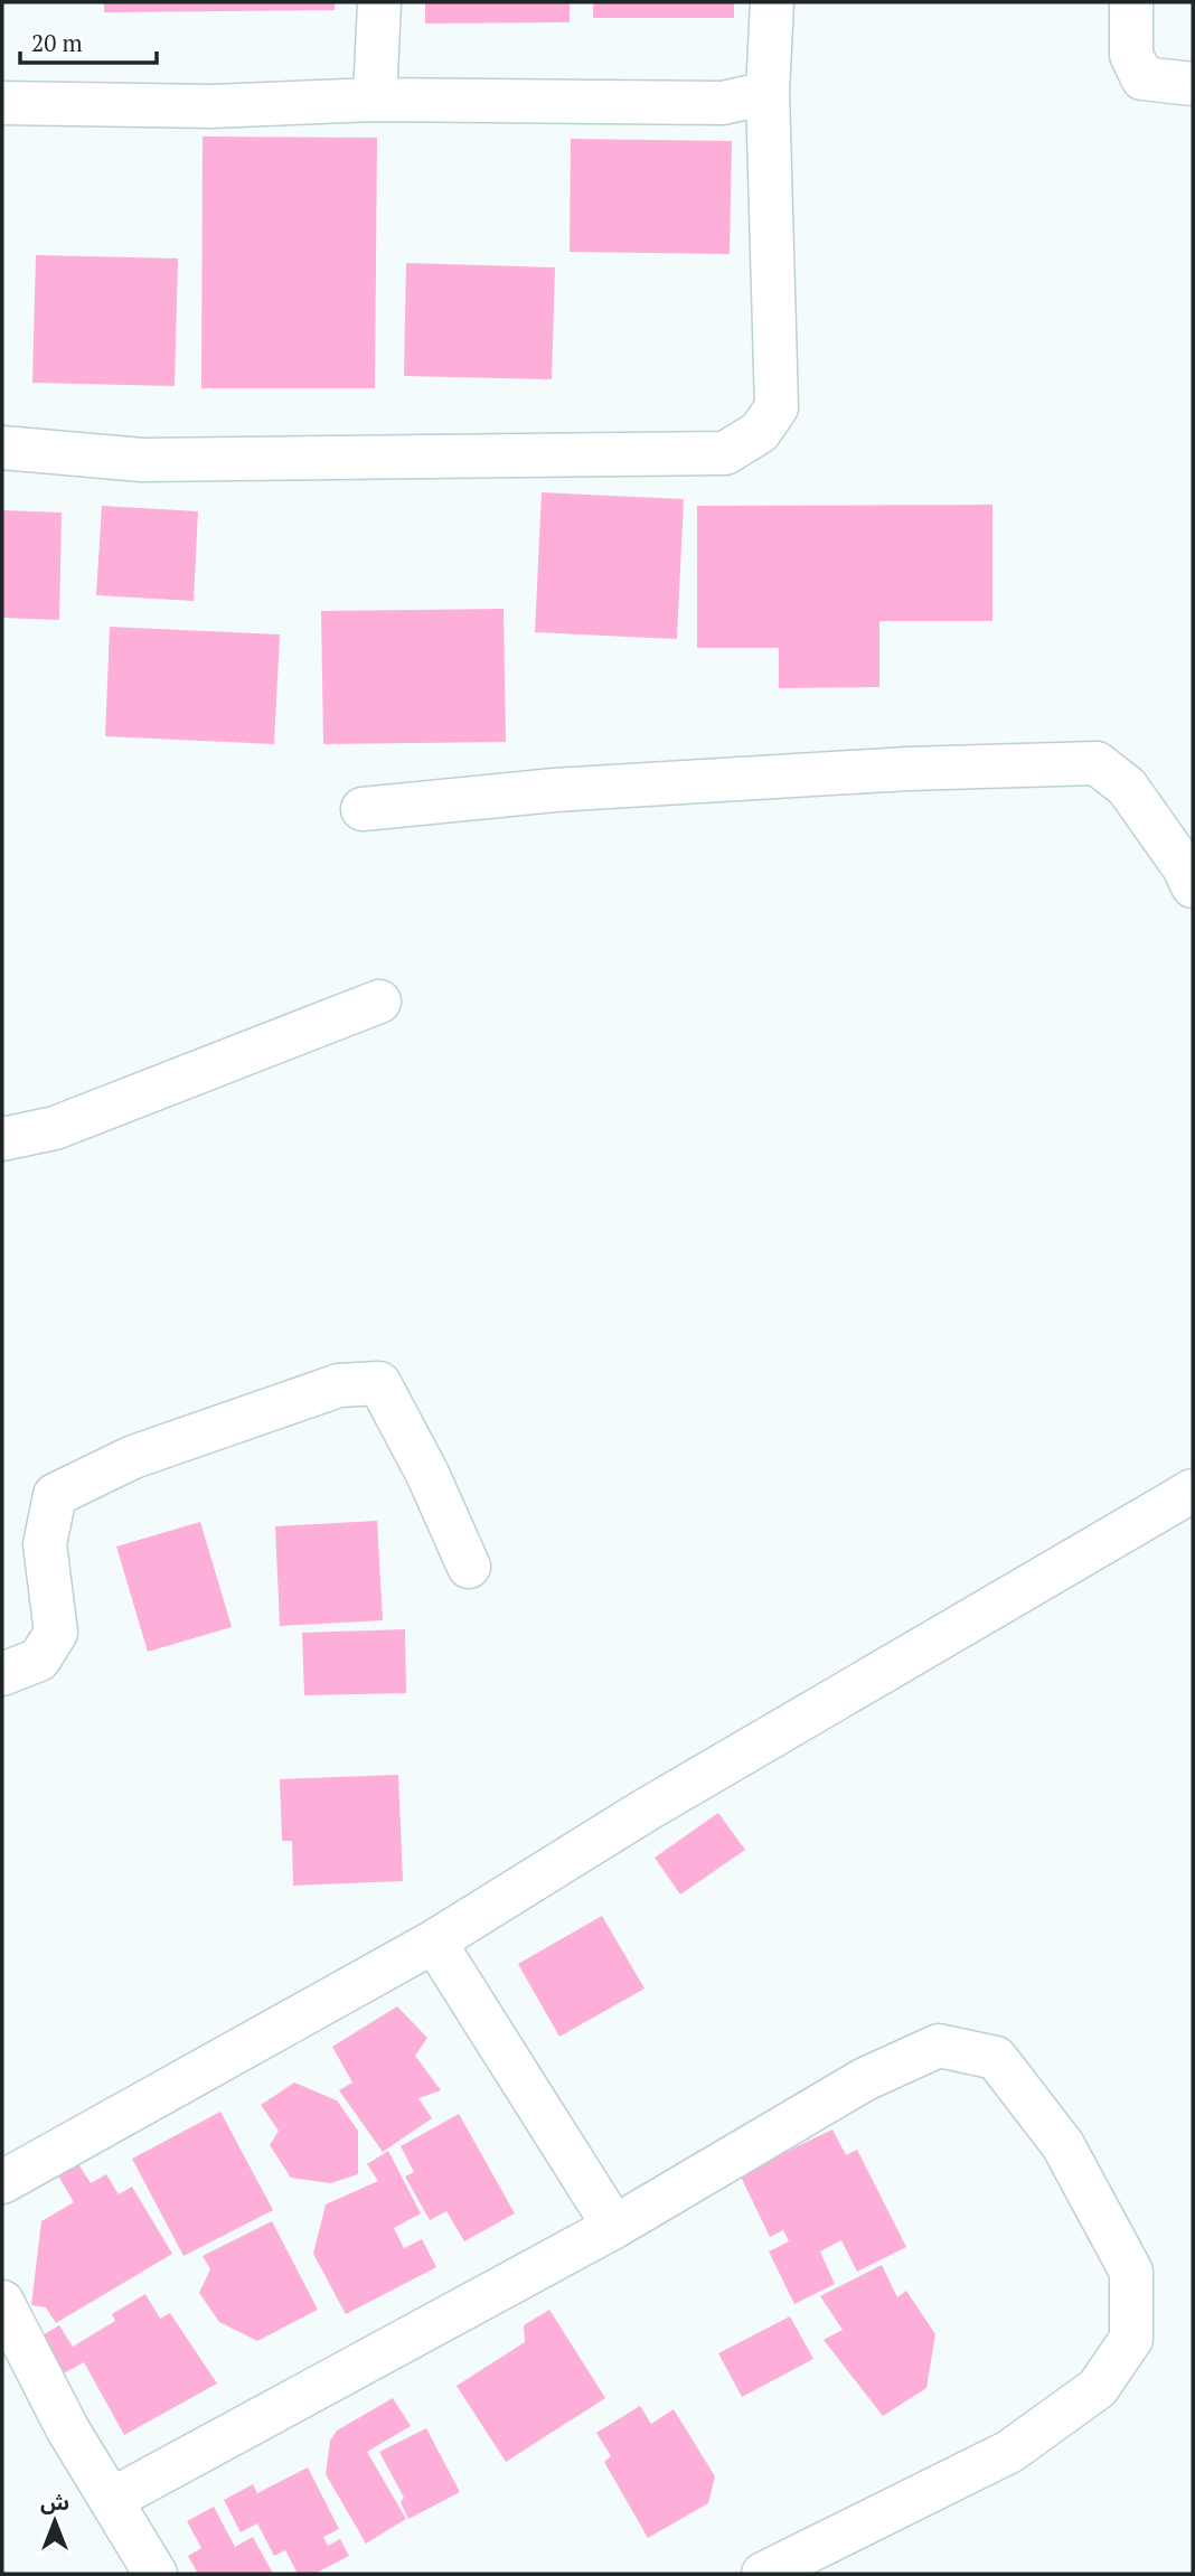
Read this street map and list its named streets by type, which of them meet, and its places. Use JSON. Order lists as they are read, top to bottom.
{
  "scale_bar": "20 m",
  "north": "top"
}
